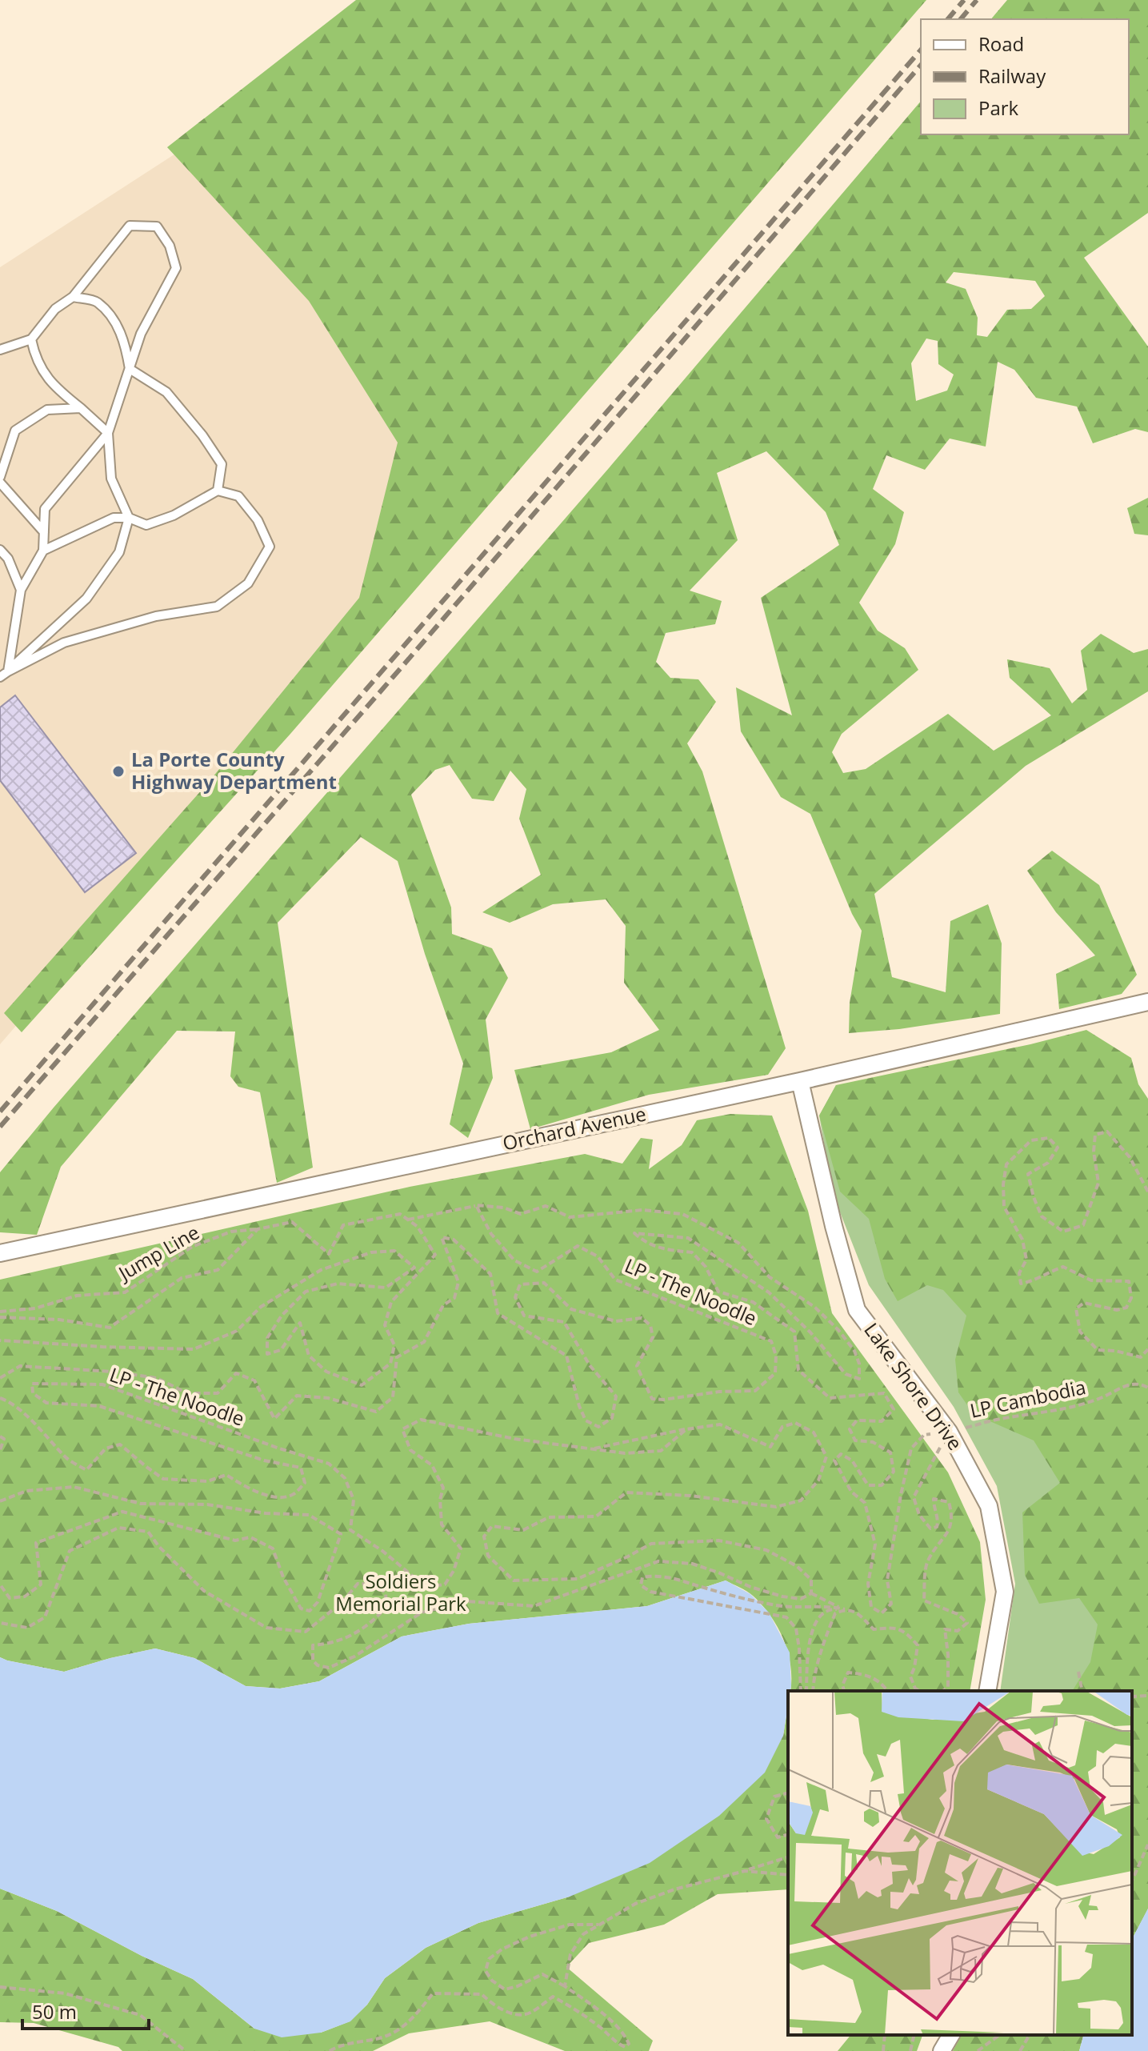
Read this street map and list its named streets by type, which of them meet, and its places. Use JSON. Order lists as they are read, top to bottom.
{
  "streets": {
    "street": ["Orchard Avenue", "Lake Shore Drive"],
    "path": ["Jump Line", "LP - The Noodle", "LP Cambodia"]
  },
  "crossings": [
    ["Orchard Avenue", "Lake Shore Drive"],
    ["LP - The Noodle", "Lake Shore Drive"],
    ["LP - The Noodle", "LP Cambodia"],
    ["Lake Shore Drive", "LP Cambodia"]
  ],
  "parks": ["Soldiers Memorial Park"],
  "places": ["La Porte County Highway Department"],
  "legend": ["Road", "Railway", "Park"],
  "scale_bar": "50 m"
}
